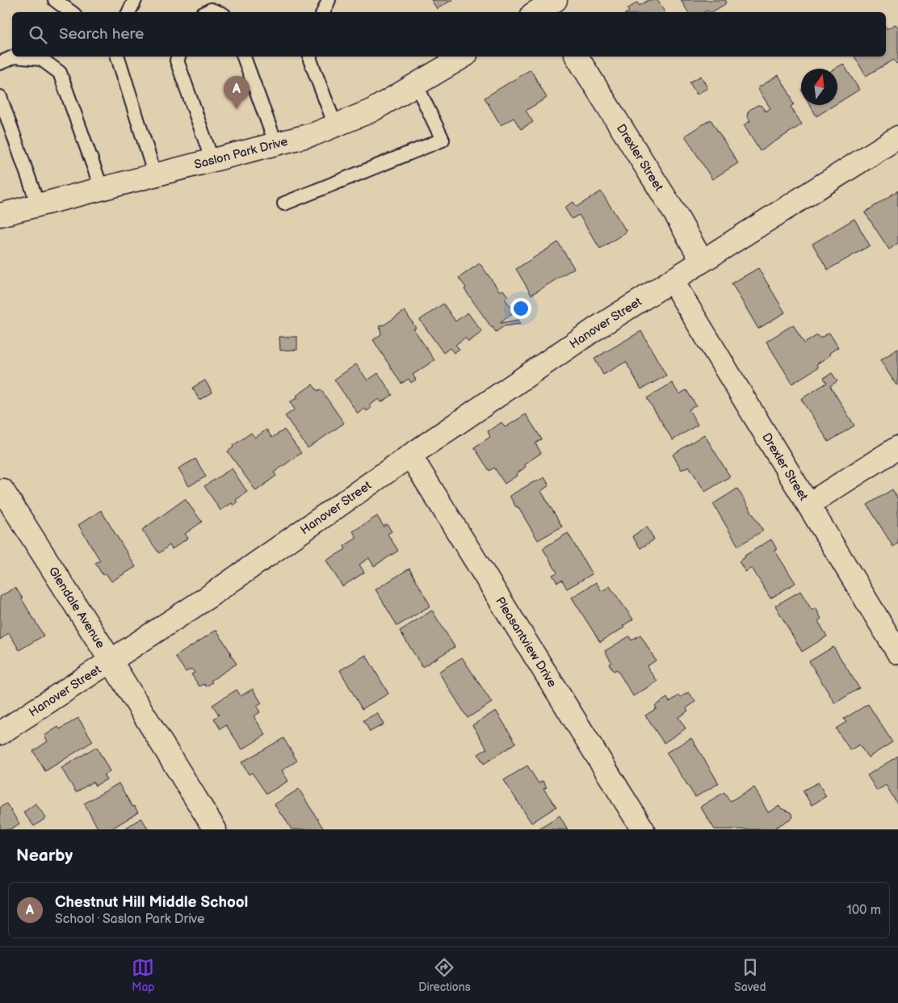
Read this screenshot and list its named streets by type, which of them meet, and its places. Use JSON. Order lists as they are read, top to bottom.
{
  "streets": {
    "street": [
      "Saslon Park Drive",
      "Drexler Street",
      "Hanover Street",
      "Glendale Avenue",
      "Pleasantview Drive"
    ]
  },
  "crossings": [
    ["Drexler Street", "Hanover Street"],
    ["Hanover Street", "Glendale Avenue"],
    ["Hanover Street", "Pleasantview Drive"]
  ],
  "north": "top",
  "page": {
    "search": "Search here",
    "pins": "A",
    "heading": "Nearby",
    "list": [
      {
        "mark": "A",
        "name": "Chestnut Hill Middle School",
        "note": "School · Saslon Park Drive",
        "value": "100 m"
      }
    ],
    "nav": ["Map", "Directions", "Saved"]
  }
}
